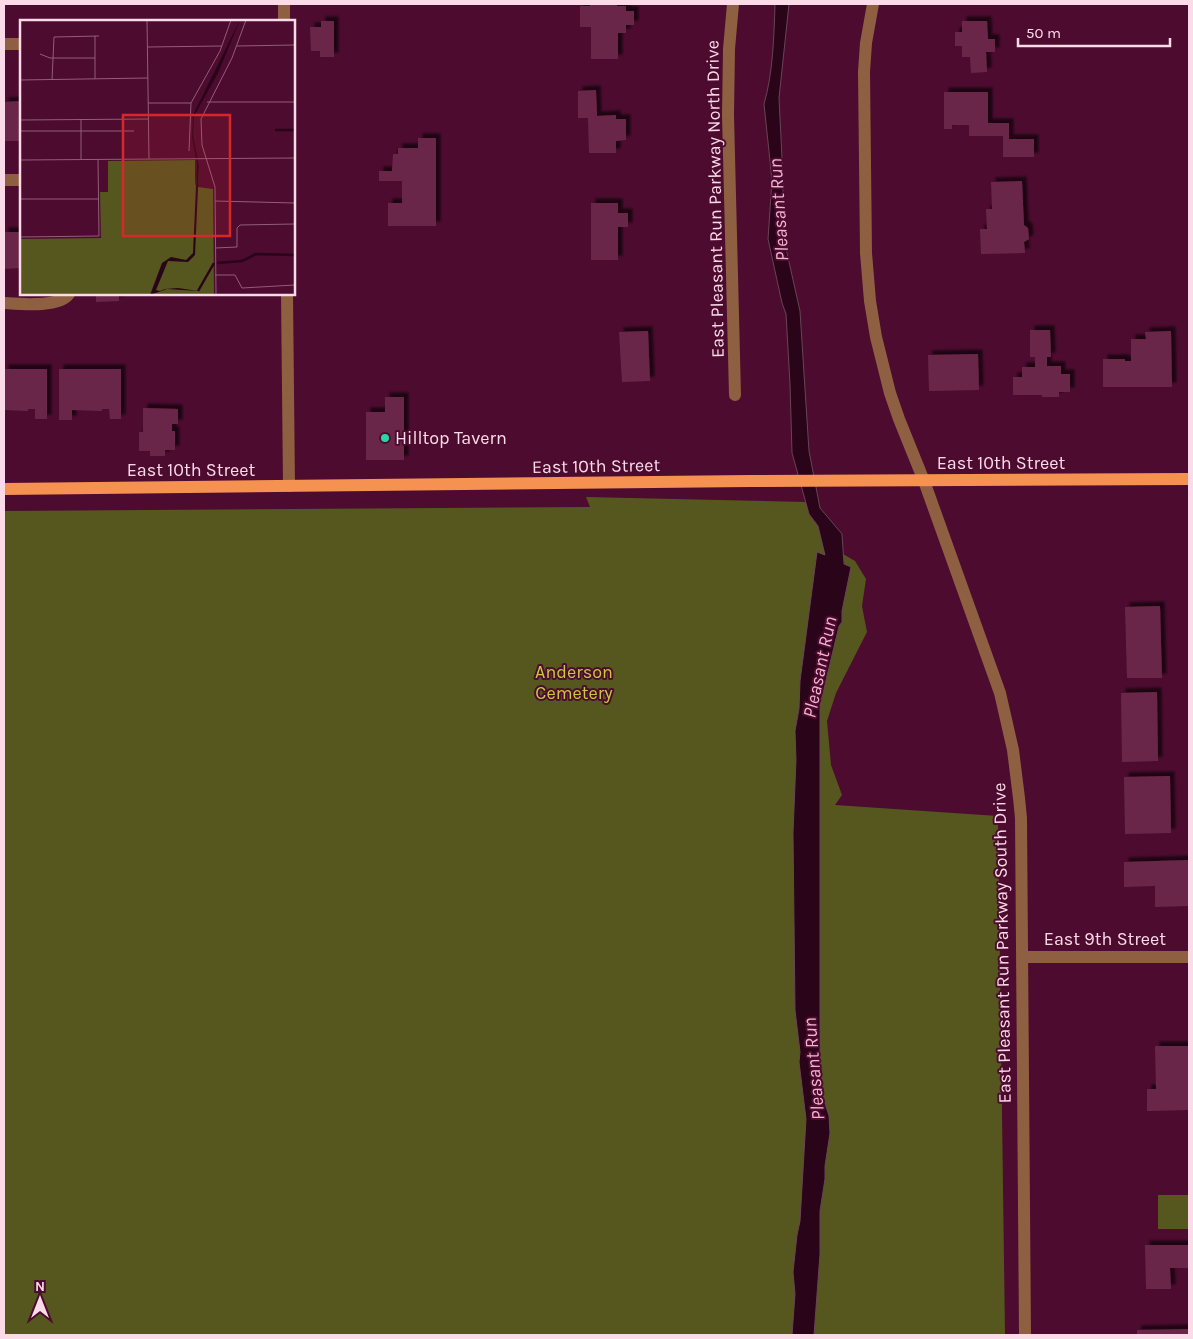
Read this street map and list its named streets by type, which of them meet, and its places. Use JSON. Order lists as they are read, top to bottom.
{
  "streets": {
    "main road": ["East 10th Street"],
    "street": ["East Pleasant Run Parkway North Drive", "East 9th Street", "East Pleasant Run Parkway South Drive"]
  },
  "crossings": [
    ["East 10th Street", "East Pleasant Run Parkway South Drive"],
    ["East 9th Street", "East Pleasant Run Parkway South Drive"]
  ],
  "water": ["Pleasant Run"],
  "parks": ["Anderson Cemetery"],
  "places": ["Hilltop Tavern"],
  "scale_bar": "50 m",
  "north": "top"
}
